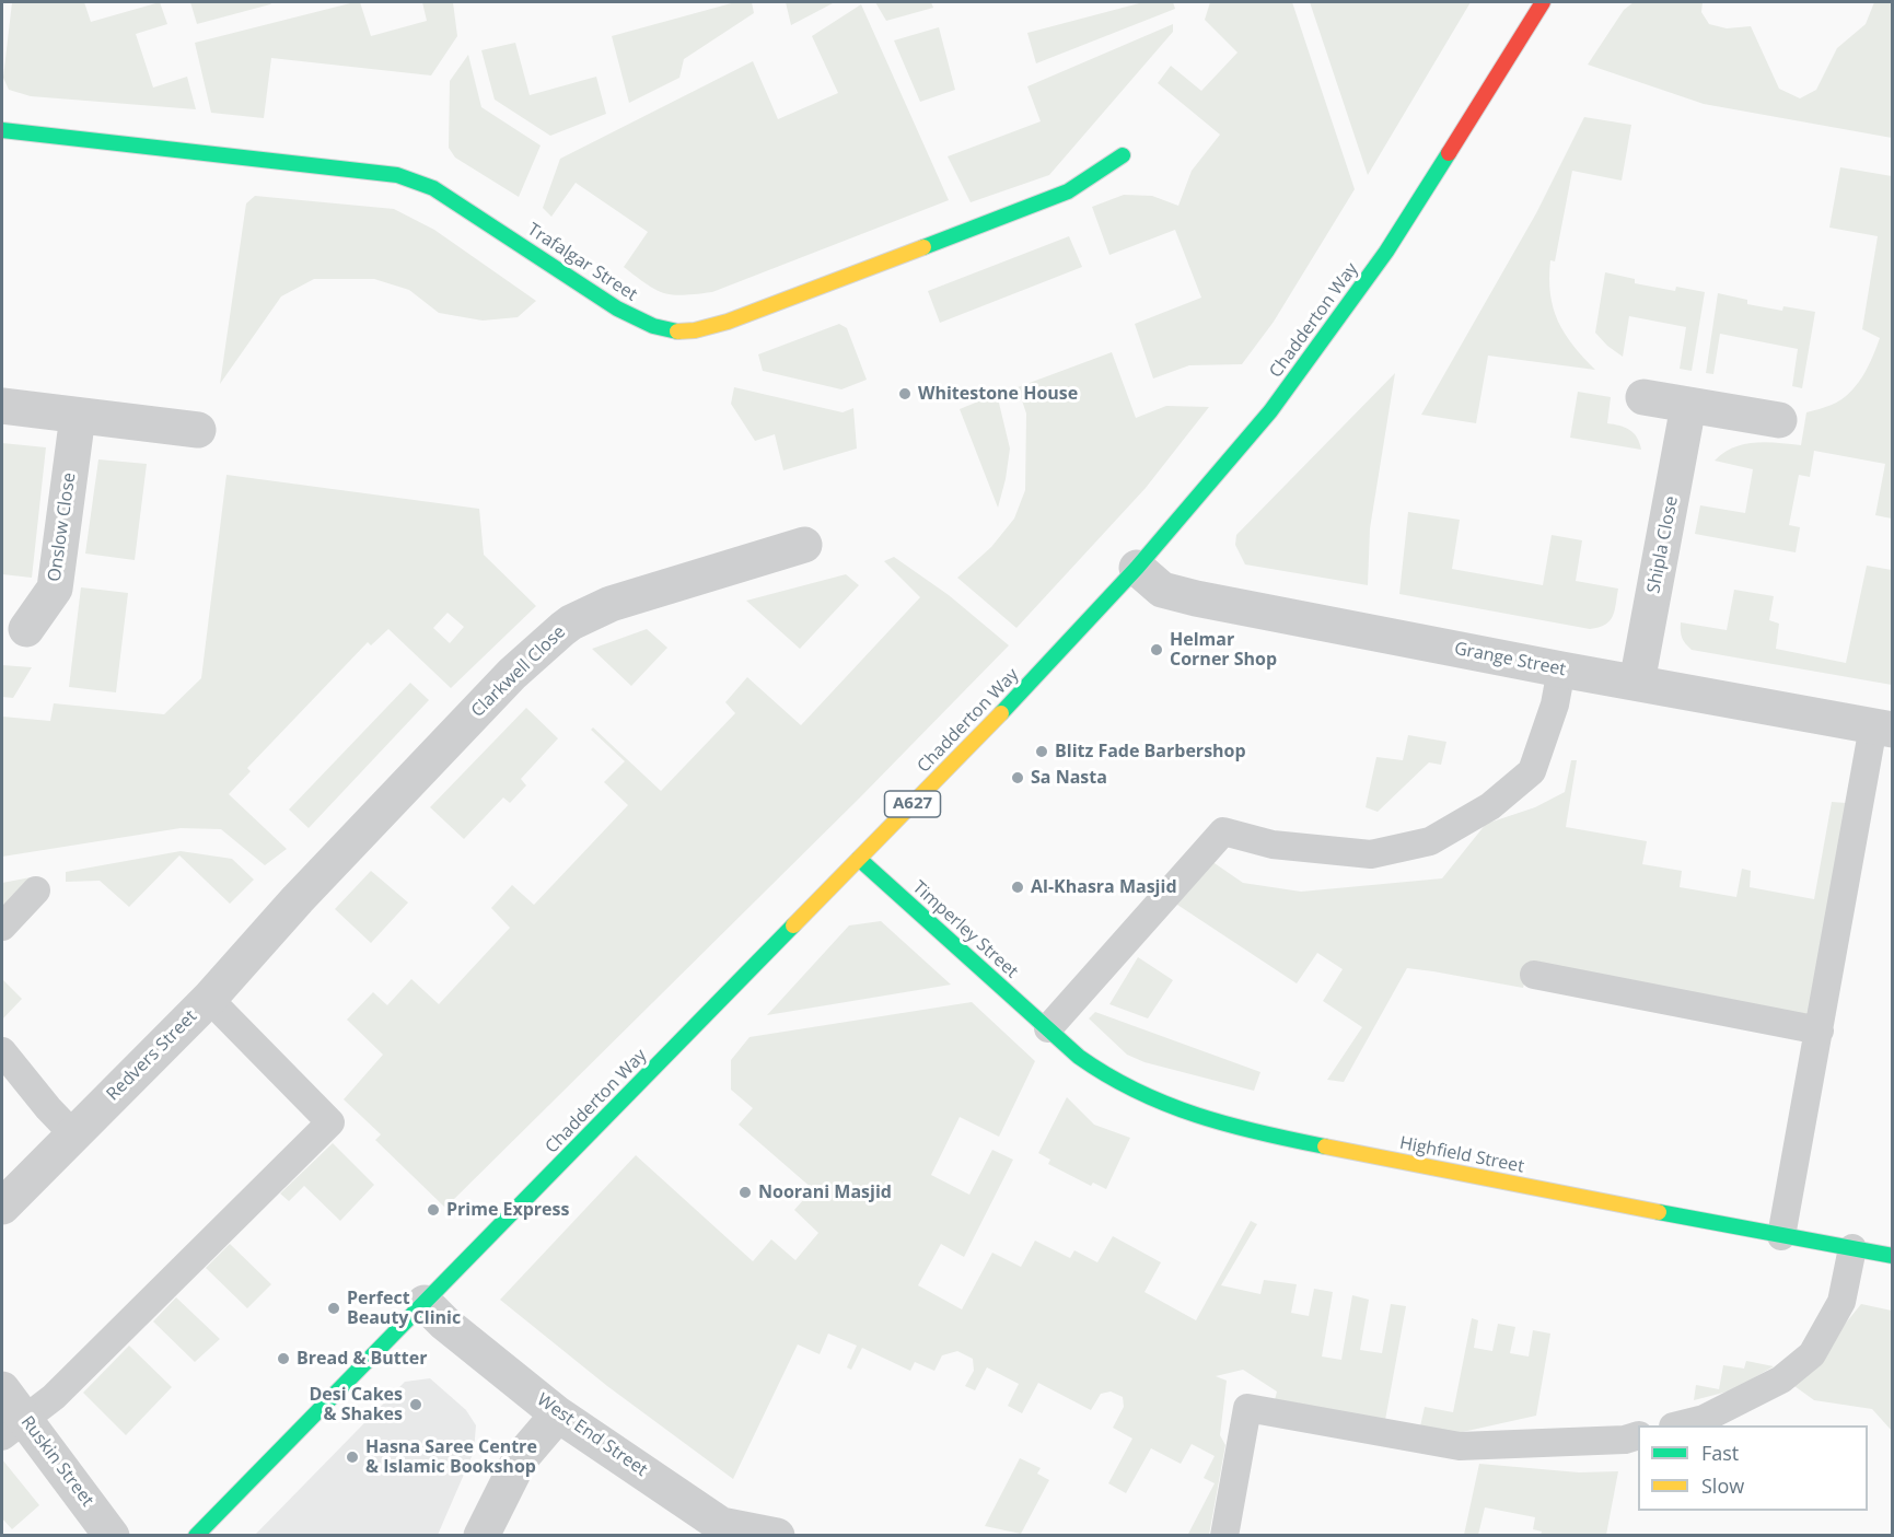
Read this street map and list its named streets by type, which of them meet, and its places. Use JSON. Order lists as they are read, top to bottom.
{
  "streets": {
    "street": [
      "Trafalgar Street",
      "Chadderton Way",
      "Onslow Close",
      "Shipla Close",
      "Grange Street",
      "Clarkwell Close",
      "A627",
      "Timperley Street",
      "Redvers Street",
      "Highfield Street",
      "West End Street",
      "Ruskin Street"
    ]
  },
  "crossings": [
    ["Chadderton Way", "Grange Street"],
    ["Chadderton Way", "Timperley Street"],
    ["Chadderton Way", "West End Street"],
    ["Shipla Close", "Grange Street"],
    ["Clarkwell Close", "Redvers Street"],
    ["Timperley Street", "Highfield Street"]
  ],
  "places": [
    "Whitestone House",
    "Helmar Corner Shop",
    "Blitz Fade Barbershop",
    "Sa Nasta",
    "Al-Khasra Masjid",
    "Noorani Masjid",
    "Prime Express",
    "Perfect Beauty Clinic",
    "Bread & Butter",
    "Desi Cakes & Shakes",
    "Hasna Saree Centre & Islamic Bookshop"
  ],
  "legend": ["Fast", "Slow"]
}
